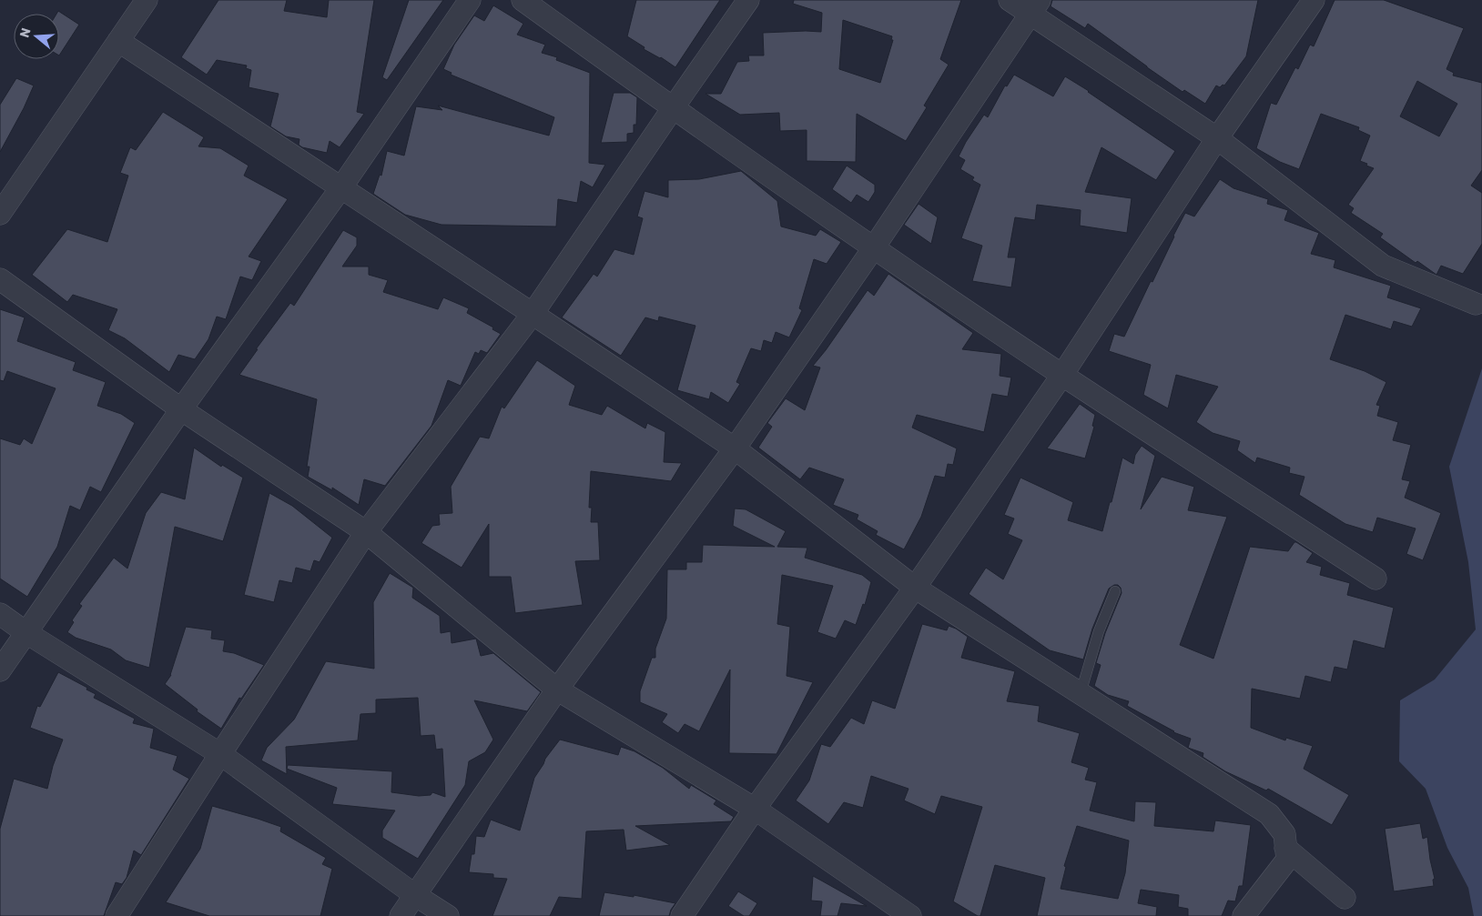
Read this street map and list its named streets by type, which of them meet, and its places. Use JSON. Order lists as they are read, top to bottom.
{
  "north": "left"
}
